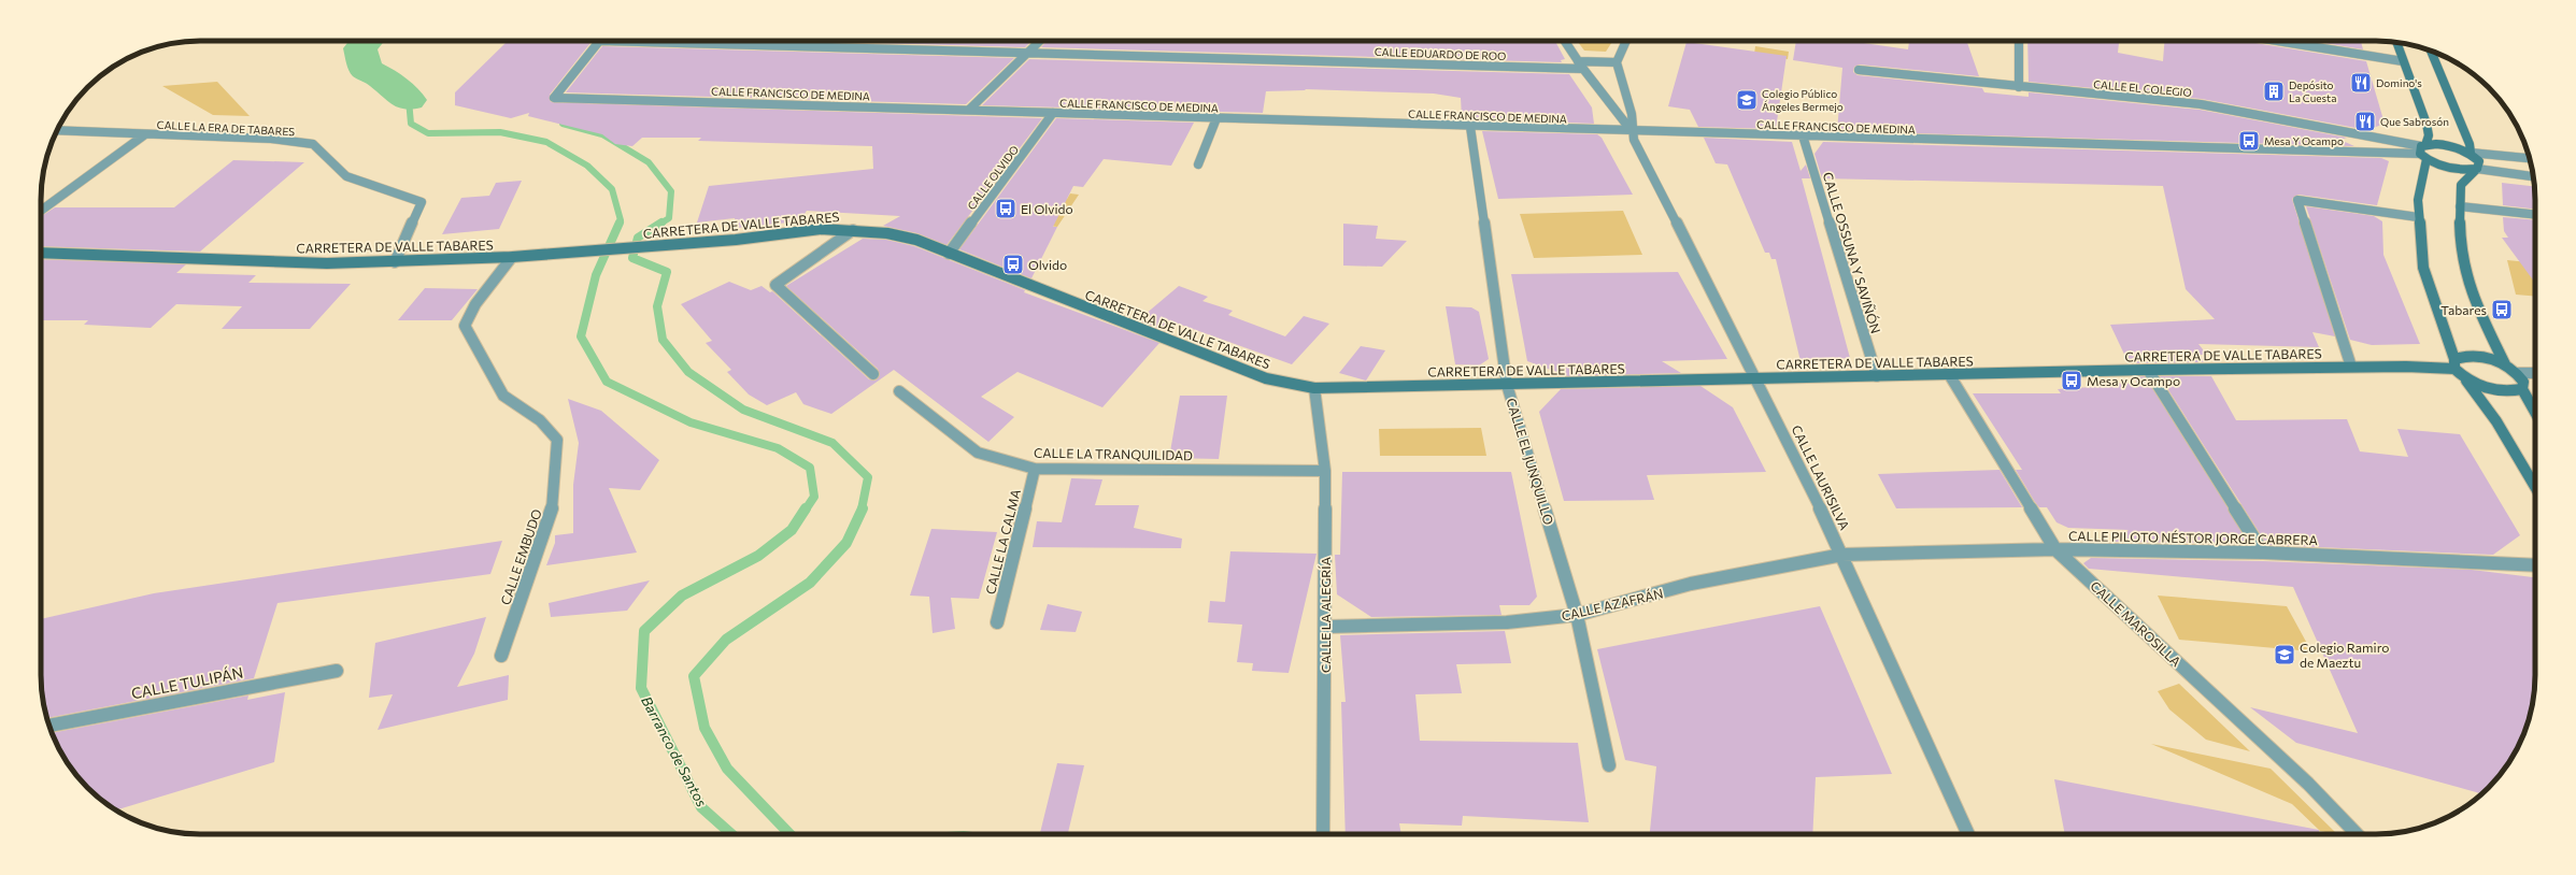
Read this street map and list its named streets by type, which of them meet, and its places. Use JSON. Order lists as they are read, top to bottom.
{
  "streets": {
    "main road": ["CARRETERA DE VALLE TABARES"],
    "street": [
      "CALLE EDUARDO DE ROO",
      "CALLE EL COLEGIO",
      "CALLE FRANCISCO DE MEDINA",
      "CALLE LA ERA DE TABARES",
      "CALLE OLVIDO",
      "CALLE OSSUNA Y SAVIÑÓN",
      "CALLE LA TRANQUILIDAD",
      "CALLE EL JUNQUILLO",
      "CALLE LAURISILVA",
      "CALLE PILOTO NÉSTOR JORGE CABRERA",
      "CALLE LA CALMA",
      "CALLE EMBUDO",
      "CALLE AZAFRÁN",
      "CALLE LA ALEGRÍA",
      "CALLE MAROSILLA",
      "CALLE TULIPÁN"
    ]
  },
  "crossings": [
    ["CALLE EDUARDO DE ROO", "CALLE FRANCISCO DE MEDINA"],
    ["CALLE EL COLEGIO", "CALLE FRANCISCO DE MEDINA"],
    ["CALLE FRANCISCO DE MEDINA", "CALLE OLVIDO"],
    ["CALLE FRANCISCO DE MEDINA", "CALLE OSSUNA Y SAVIÑÓN"],
    ["CALLE FRANCISCO DE MEDINA", "CALLE EL JUNQUILLO"],
    ["CALLE FRANCISCO DE MEDINA", "CALLE LAURISILVA"],
    ["CALLE LA ERA DE TABARES", "CARRETERA DE VALLE TABARES"],
    ["CALLE OLVIDO", "CARRETERA DE VALLE TABARES"],
    ["CARRETERA DE VALLE TABARES", "CALLE OSSUNA Y SAVIÑÓN"],
    ["CARRETERA DE VALLE TABARES", "CALLE EL JUNQUILLO"],
    ["CARRETERA DE VALLE TABARES", "CALLE LAURISILVA"],
    ["CARRETERA DE VALLE TABARES", "CALLE EMBUDO"],
    ["CARRETERA DE VALLE TABARES", "CALLE LA ALEGRÍA"],
    ["CARRETERA DE VALLE TABARES", "CALLE MAROSILLA"],
    ["CALLE LA TRANQUILIDAD", "CALLE LA CALMA"],
    ["CALLE LA TRANQUILIDAD", "CALLE LA ALEGRÍA"],
    ["CALLE EL JUNQUILLO", "CALLE AZAFRÁN"],
    ["CALLE LAURISILVA", "CALLE PILOTO NÉSTOR JORGE CABRERA"],
    ["CALLE LAURISILVA", "CALLE AZAFRÁN"],
    ["CALLE PILOTO NÉSTOR JORGE CABRERA", "CALLE AZAFRÁN"],
    ["CALLE PILOTO NÉSTOR JORGE CABRERA", "CALLE MAROSILLA"],
    ["CALLE AZAFRÁN", "CALLE LA ALEGRÍA"]
  ],
  "water": ["Barranco de Santos"],
  "places": {
    "restaurant": ["Domino's", "Que Sabrosón"],
    "building": ["Depósito La Cuesta"],
    "school or university": ["Colegio Público Ángeles Bermejo", "Colegio Ramiro de Maeztu"],
    "bus stop": [
      "Mesa Y Ocampo",
      "El Olvido",
      "Olvido",
      "Tabares",
      "Mesa y Ocampo"
    ]
  }
}
